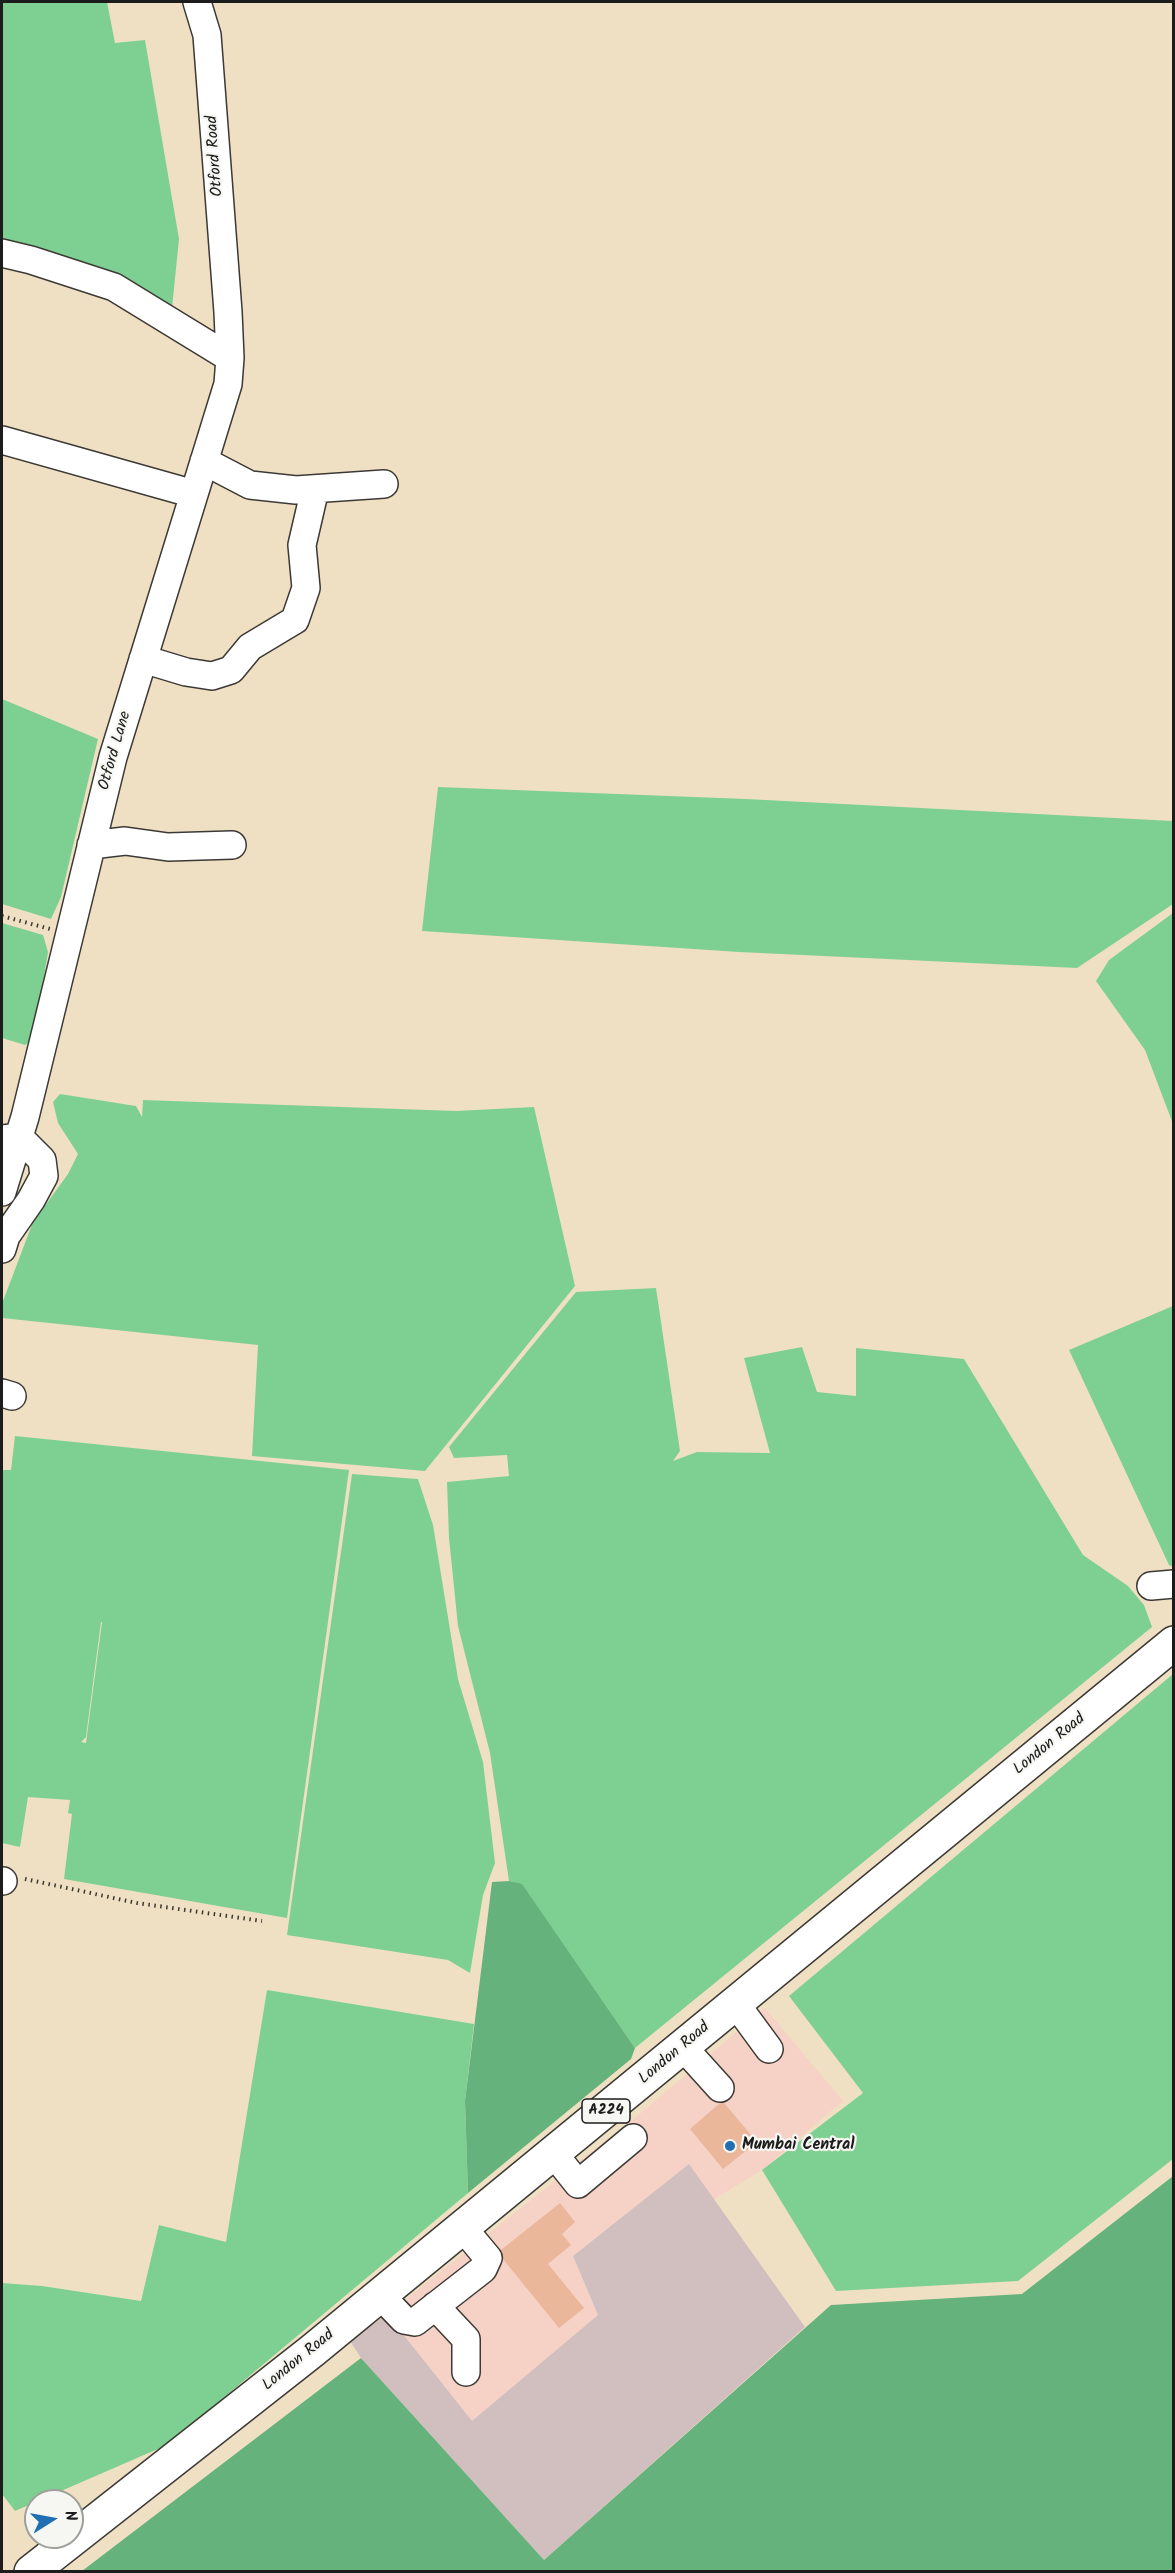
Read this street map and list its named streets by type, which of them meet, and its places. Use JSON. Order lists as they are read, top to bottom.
{
  "streets": {
    "main road": ["London Road", "A224"],
    "street": ["Otford Road", "Otford Lane"]
  },
  "crossings": [
    ["Otford Road", "Otford Lane"]
  ],
  "places": ["Mumbai Central"],
  "north": "right"
}
